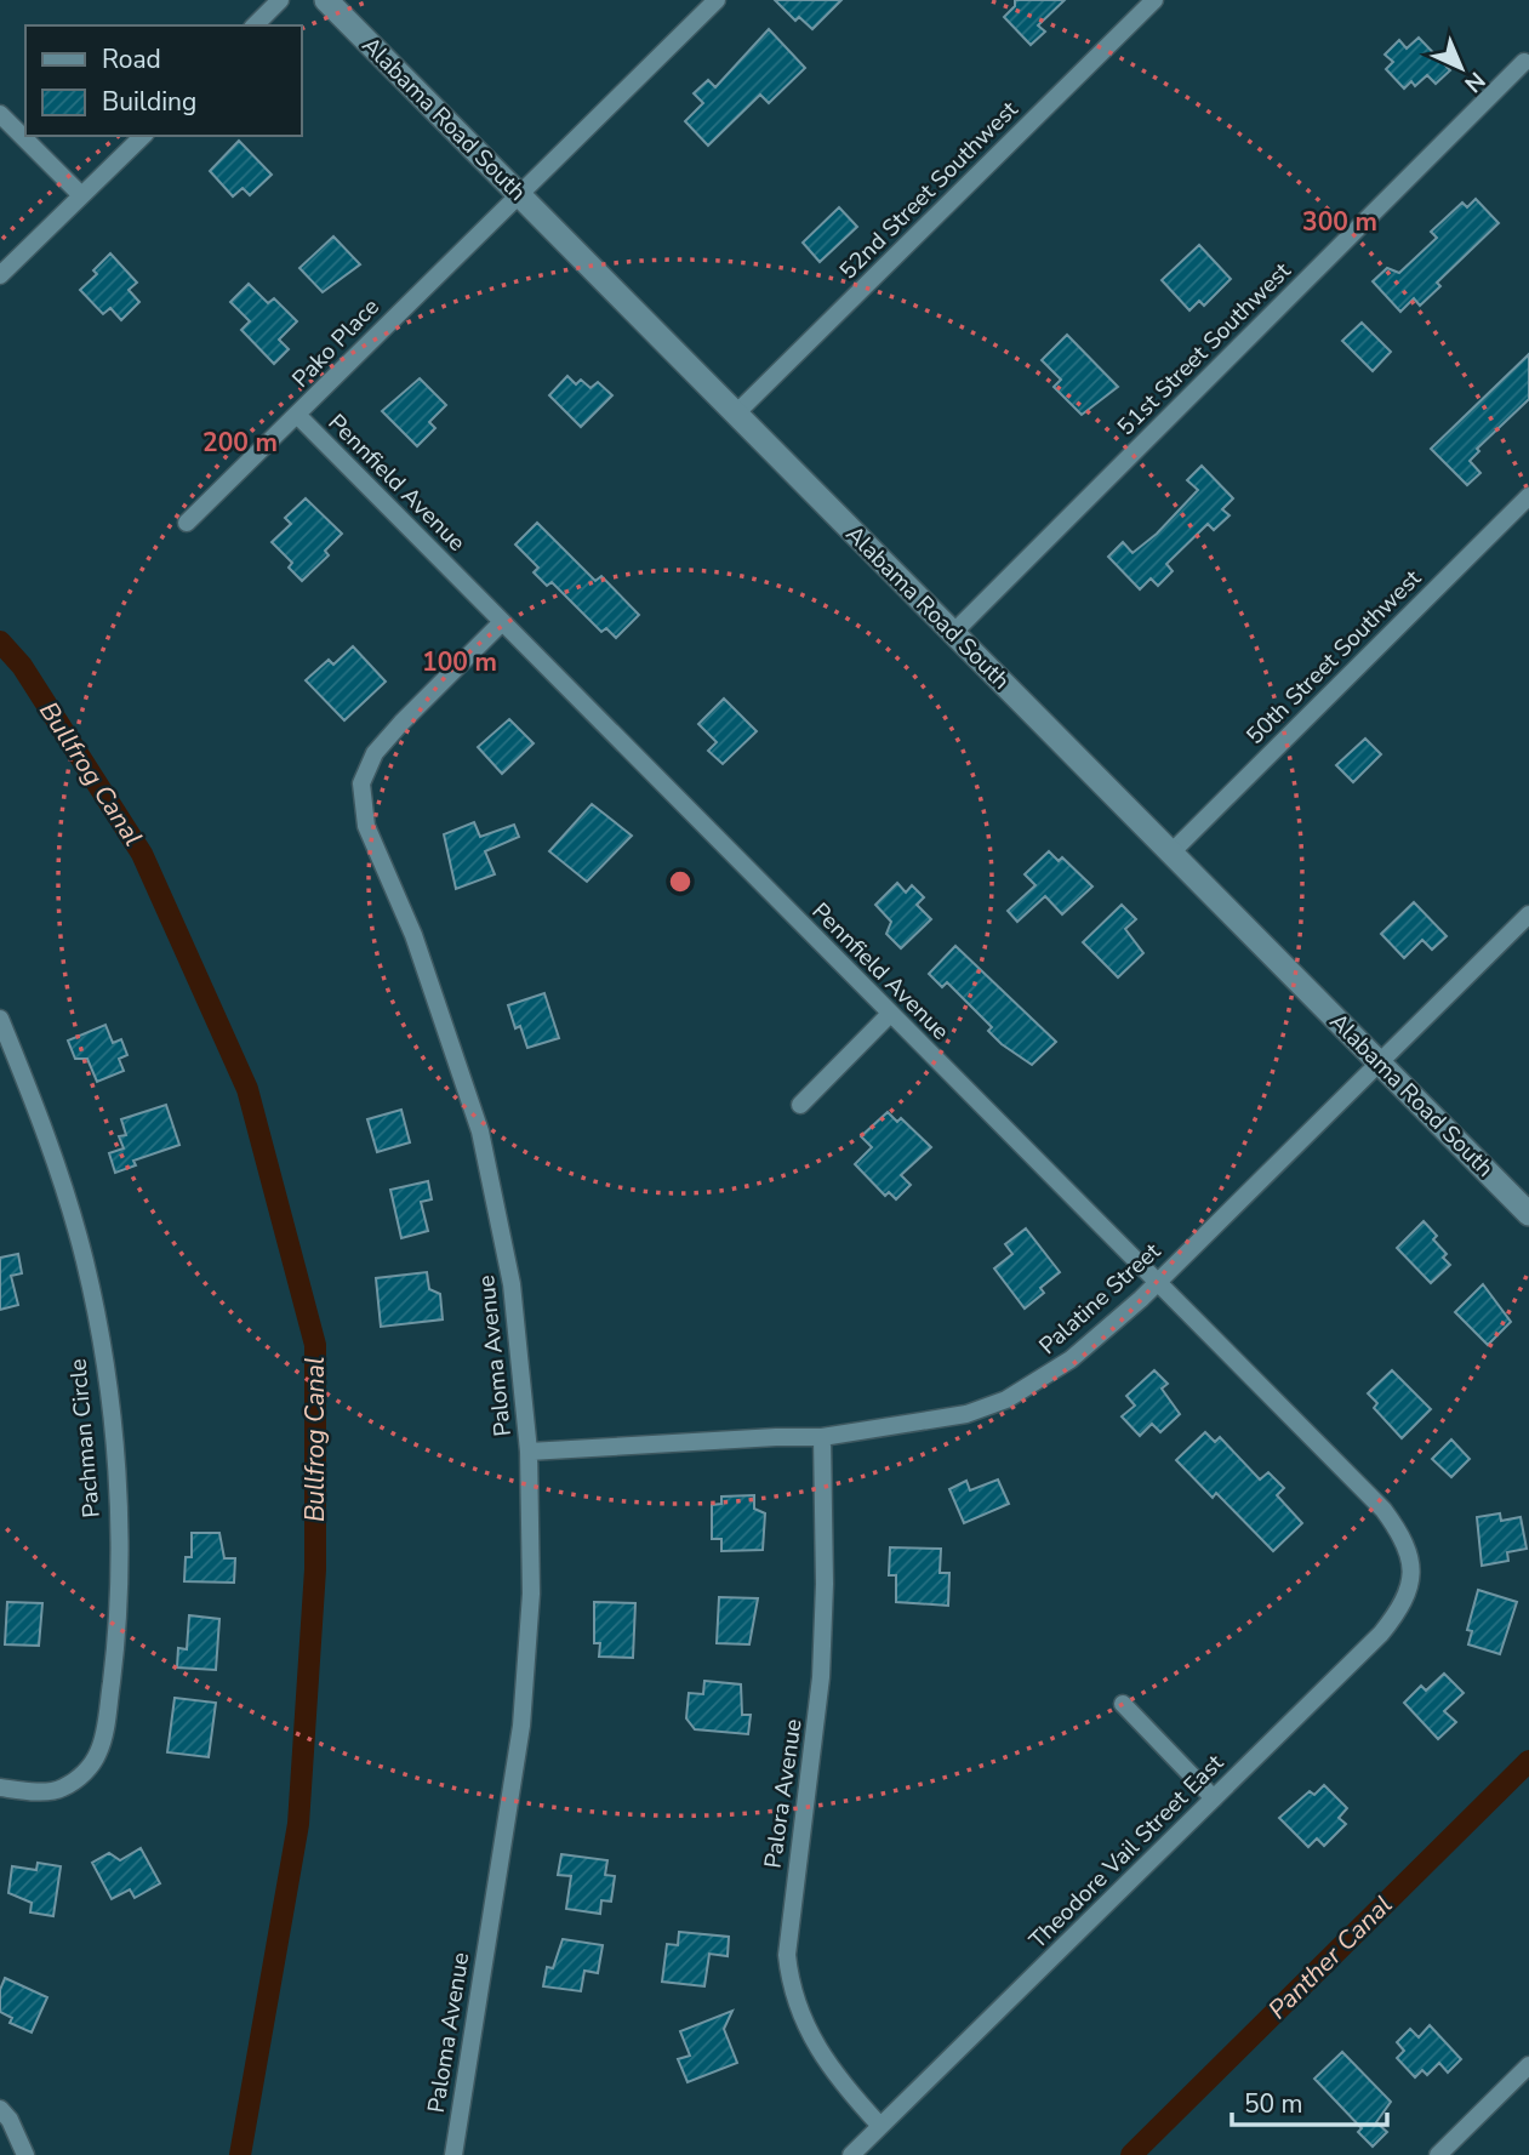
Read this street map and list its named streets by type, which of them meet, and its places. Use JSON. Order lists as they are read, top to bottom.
{
  "streets": {
    "street": [
      "Alabama Road South",
      "52nd Street Southwest",
      "Pako Place",
      "51st Street Southwest",
      "Pennfield Avenue",
      "50th Street Southwest",
      "Palatine Street",
      "Paloma Avenue",
      "Pachman Circle",
      "Palora Avenue",
      "Theodore Vail Street East"
    ]
  },
  "crossings": [
    ["Alabama Road South", "52nd Street Southwest"],
    ["Alabama Road South", "Pako Place"],
    ["Alabama Road South", "51st Street Southwest"],
    ["Alabama Road South", "50th Street Southwest"],
    ["Alabama Road South", "Palatine Street"],
    ["Pako Place", "Pennfield Avenue"],
    ["Pennfield Avenue", "Palatine Street"],
    ["Pennfield Avenue", "Paloma Avenue"],
    ["Pennfield Avenue", "Theodore Vail Street East"],
    ["Palatine Street", "Paloma Avenue"],
    ["Palatine Street", "Palora Avenue"],
    ["Palora Avenue", "Theodore Vail Street East"]
  ],
  "water": ["Bullfrog Canal", "Panther Canal"],
  "legend": ["Road", "Building"],
  "scale_bar": "50 m",
  "north": "bottom right",
  "rings": ["300 m", "200 m", "100 m"]
}
